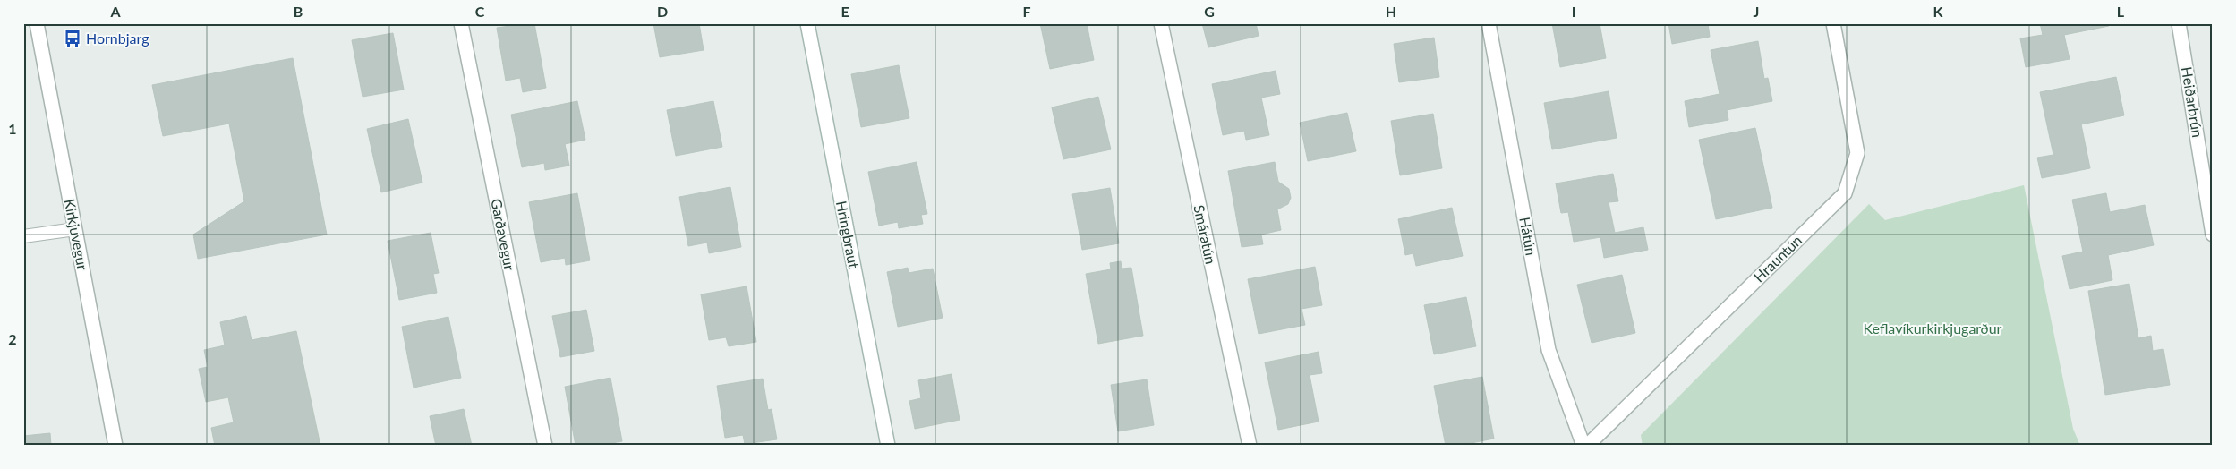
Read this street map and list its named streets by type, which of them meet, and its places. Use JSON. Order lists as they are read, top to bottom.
{
  "streets": {
    "street": [
      "Heiðarbrún",
      "Kirkjuvegur",
      "Garðavegur",
      "Hringbraut",
      "Smáratún",
      "Hátún",
      "Hrauntún"
    ]
  },
  "crossings": [
    ["Hátún", "Hrauntún"]
  ],
  "parks": ["Keflavíkurkirkjugarður"],
  "places": {
    "bus stop": ["Hornbjarg"]
  },
  "grid": {
    "columns": [
      "A",
      "B",
      "C",
      "D",
      "E",
      "F",
      "G",
      "H",
      "I",
      "J",
      "K",
      "L"
    ],
    "rows": ["1", "2"]
  }
}
